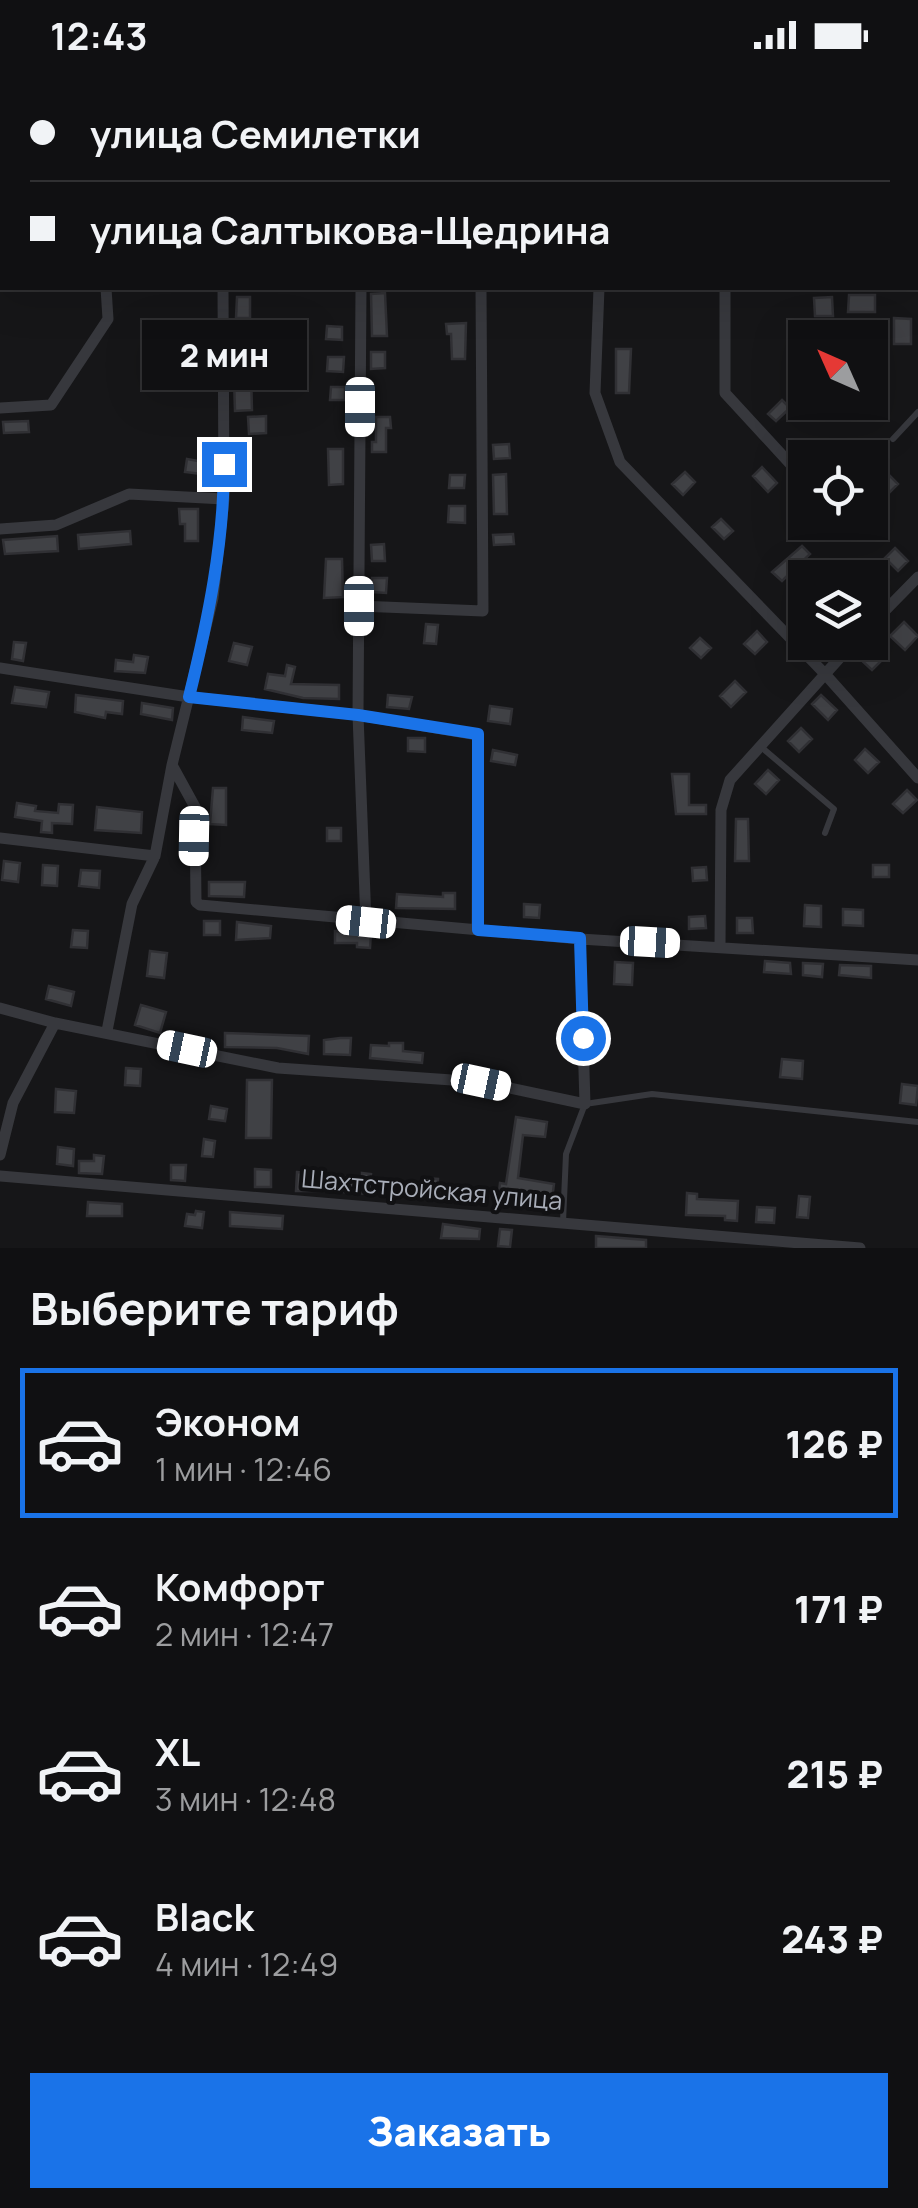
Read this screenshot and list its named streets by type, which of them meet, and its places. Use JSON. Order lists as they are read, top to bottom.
{
  "streets": {
    "street": ["Шахтстройская улица"]
  },
  "north": "top left",
  "page": {
    "status": "12:43",
    "banner": ["улица Семилетки", "улица Салтыкова-Щедрина"],
    "bubble": "2 мин",
    "heading": "Выберите тариф",
    "list": [
      {
        "name": "Эконом",
        "note": "1 мин · 12:46",
        "value": "126 ₽"
      },
      {
        "name": "Комфорт",
        "note": "2 мин · 12:47",
        "value": "171 ₽"
      },
      {
        "name": "XL",
        "note": "3 мин · 12:48",
        "value": "215 ₽"
      },
      {
        "name": "Black",
        "note": "4 мин · 12:49",
        "value": "243 ₽"
      }
    ],
    "buttons": "Заказать"
  }
}
